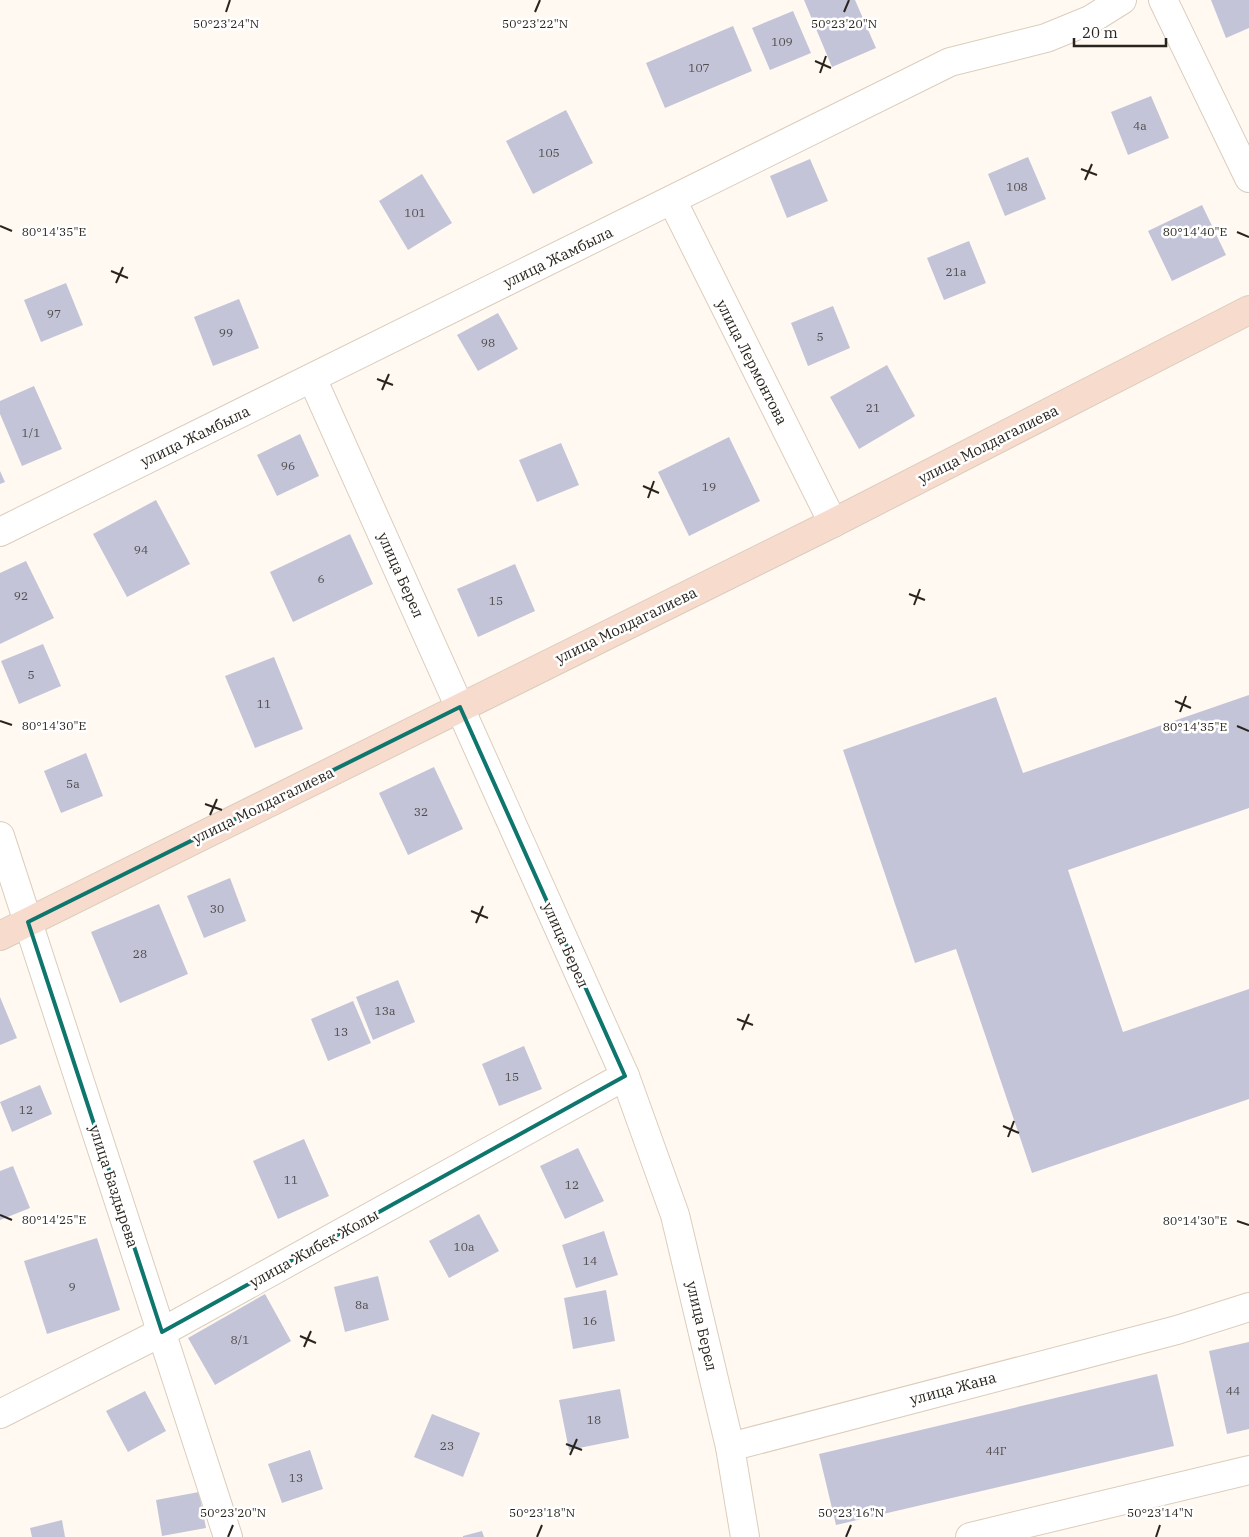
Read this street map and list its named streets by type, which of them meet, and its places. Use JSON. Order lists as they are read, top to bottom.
{
  "streets": {
    "street": [
      "улица Жамбыла",
      "улица Лермонтова",
      "улица Молдагалиева",
      "улица Берел",
      "улица Баздырева",
      "улица Жибек Жолы",
      "улица Жана"
    ]
  },
  "crossings": [
    ["улица Жамбыла", "улица Лермонтова"],
    ["улица Жамбыла", "улица Берел"],
    ["улица Лермонтова", "улица Молдагалиева"],
    ["улица Молдагалиева", "улица Берел"],
    ["улица Молдагалиева", "улица Баздырева"],
    ["улица Берел", "улица Жибек Жолы"],
    ["улица Берел", "улица Жана"],
    ["улица Баздырева", "улица Жибек Жолы"]
  ],
  "house_numbers": [
    "109",
    "107",
    "4а",
    "105",
    "108",
    "101",
    "21а",
    "97",
    "99",
    "5",
    "98",
    "21",
    "1/1",
    "96",
    "19",
    "94",
    "6",
    "92",
    "15",
    "5",
    "11",
    "5а",
    "32",
    "30",
    "28",
    "13а",
    "13",
    "15",
    "12",
    "11",
    "12",
    "10а",
    "14",
    "9",
    "8а",
    "16",
    "8/1",
    "44",
    "18",
    "23",
    "44Г",
    "13"
  ],
  "scale_bar": "20 m",
  "coordinates": [
    "50°23'24\"N",
    "50°23'22\"N",
    "50°23'20\"N",
    "80°14'35\"E",
    "80°14'40\"E",
    "80°14'30\"E",
    "80°14'25\"E",
    "50°23'18\"N",
    "50°23'16\"N",
    "50°23'14\"N"
  ]
}
